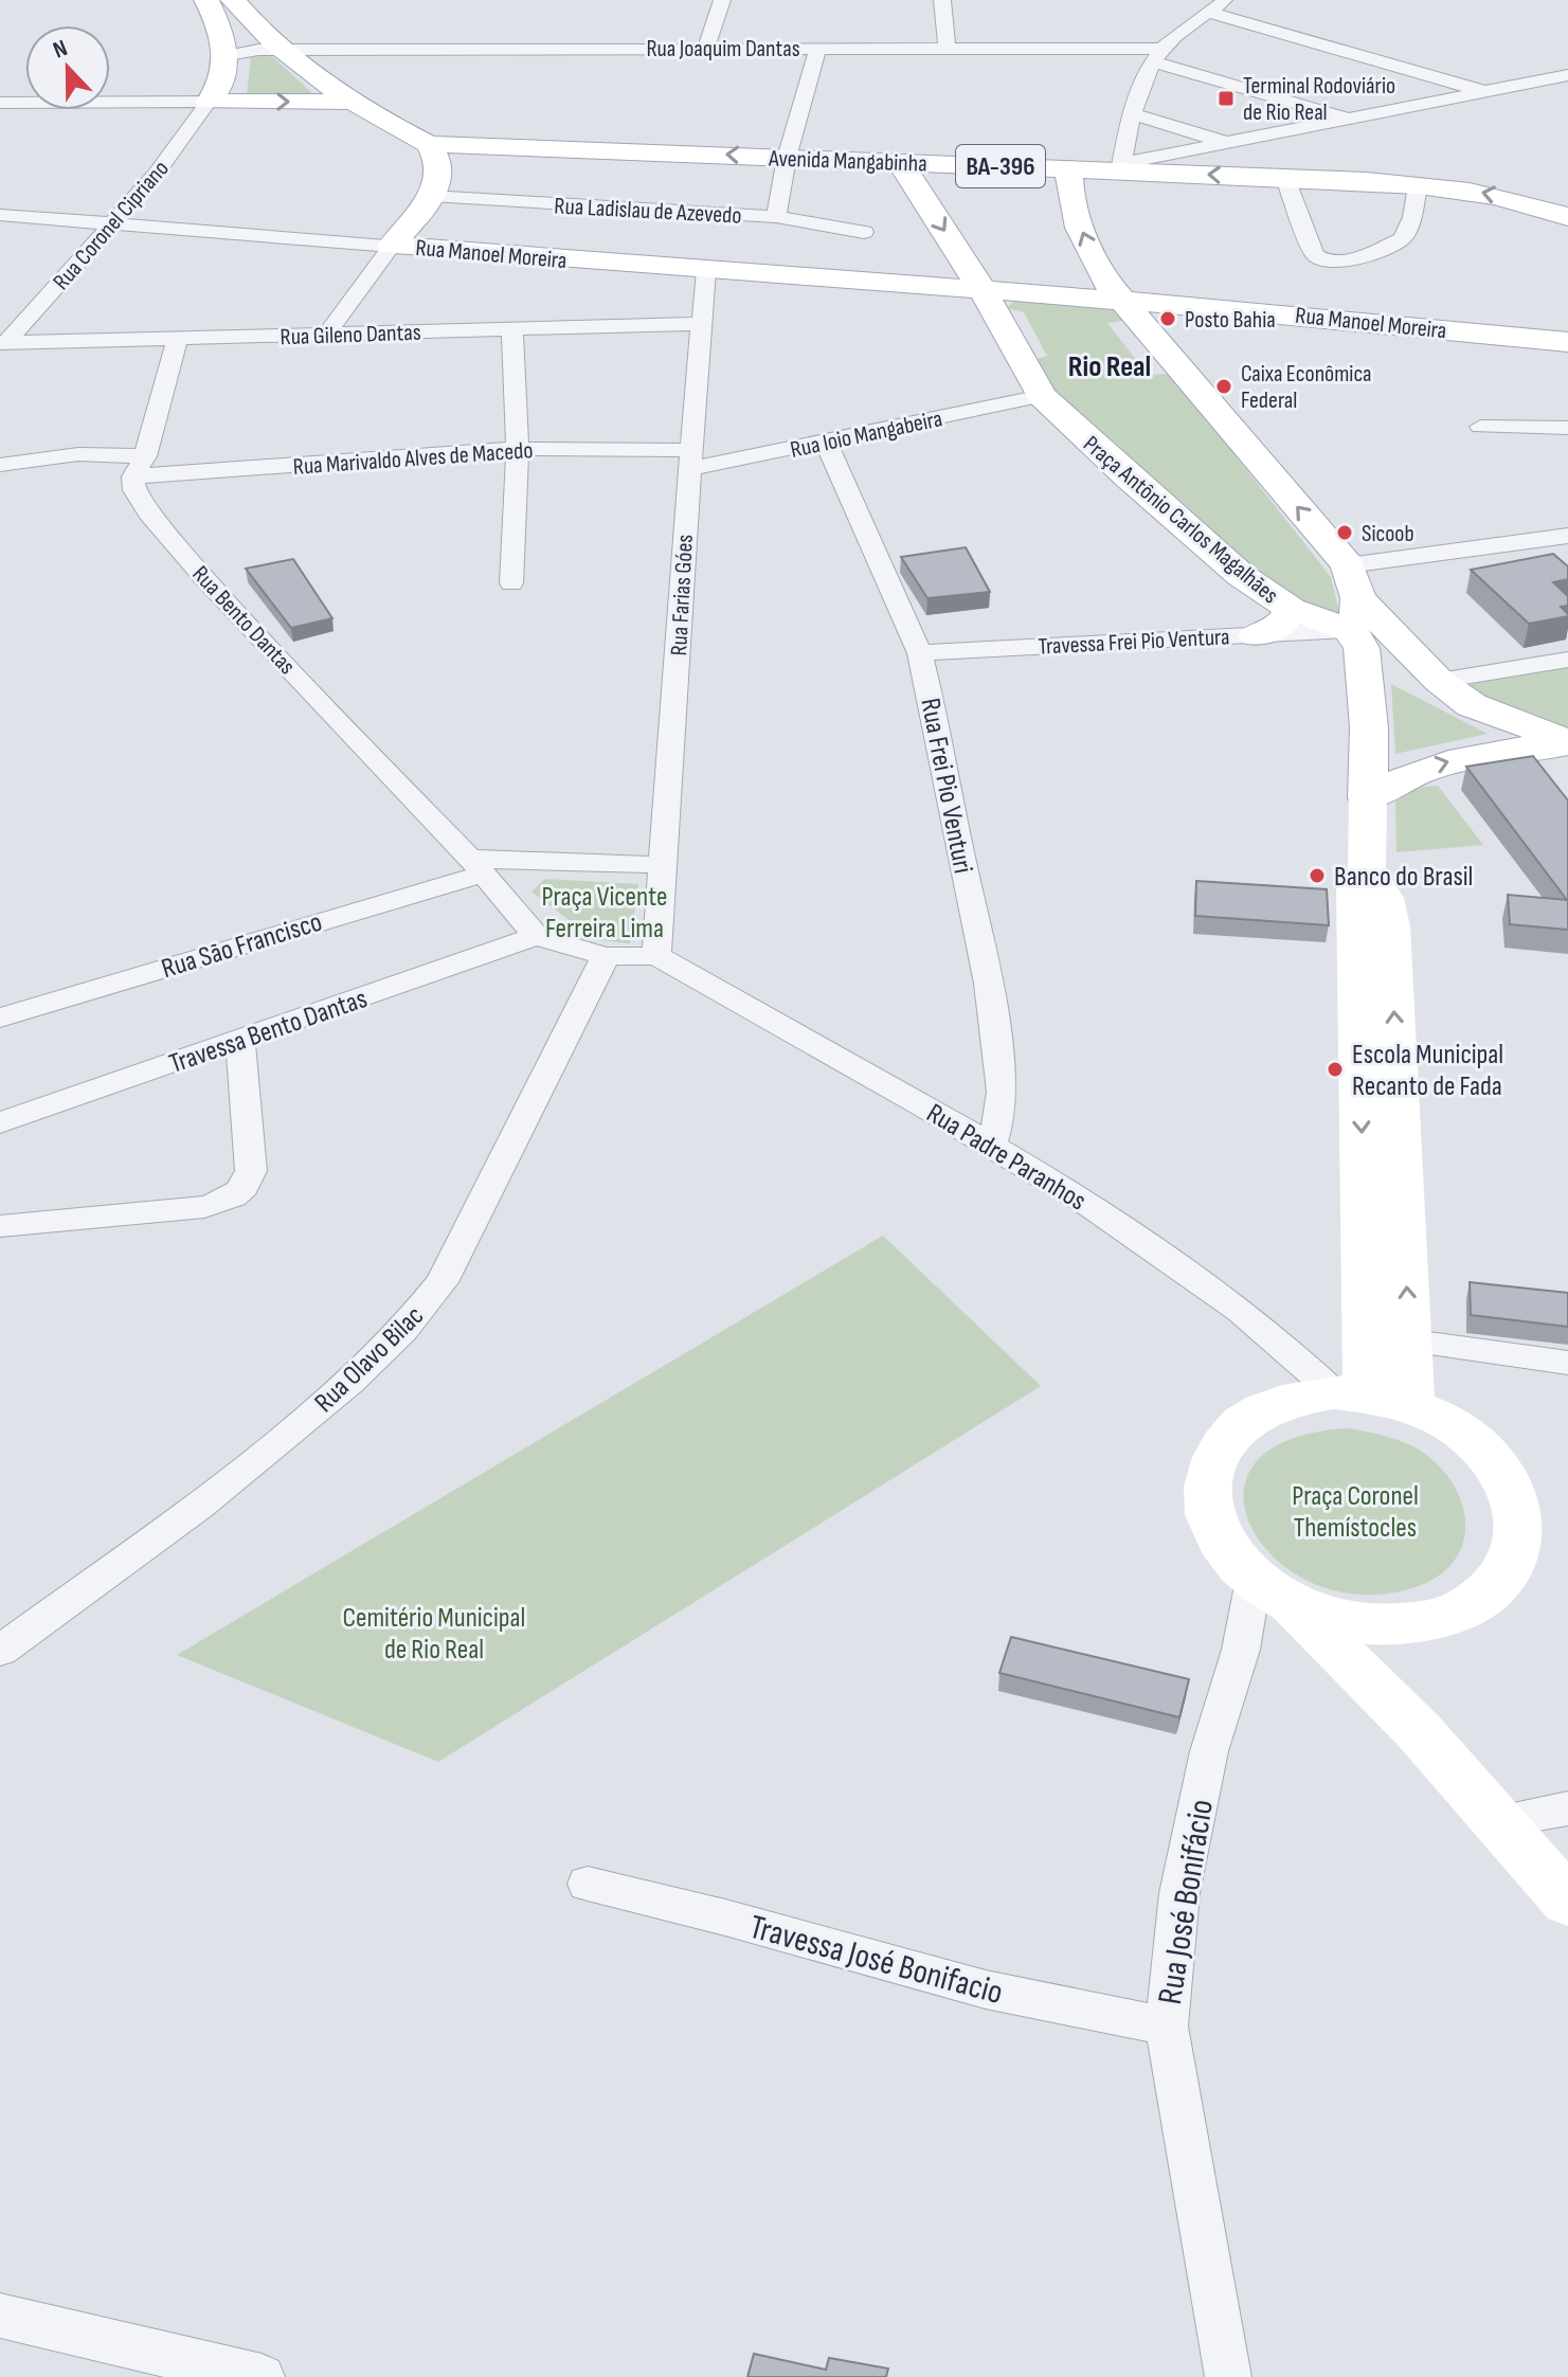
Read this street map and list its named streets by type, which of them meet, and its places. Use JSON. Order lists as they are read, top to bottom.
{
  "streets": {
    "main road": [
      "Avenida Mangabinha",
      "BA-396",
      "Rua Manoel Moreira",
      "Praça Antônio Carlos Magalhães"
    ],
    "street": [
      "Rua Joaquim Dantas",
      "Rua Ladislau de Azevedo",
      "Rua Coronel Cipriano",
      "Rua Gileno Dantas",
      "Rua Ioio Mangabeira",
      "Rua Marivaldo Alves de Macedo",
      "Rua Farias Góes",
      "Rua Bento Dantas",
      "Travessa Frei Pio Ventura",
      "Rua Frei Pio Venturi",
      "Rua São Francisco",
      "Travessa Bento Dantas",
      "Rua Padre Paranhos",
      "Rua Olavo Bilac",
      "Rua José Bonifácio",
      "Travessa José Bonifacio"
    ]
  },
  "crossings": [
    ["Rua Joaquim Dantas", "BA-396"],
    ["Avenida Mangabinha", "BA-396"],
    ["Avenida Mangabinha", "Praça Antônio Carlos Magalhães"],
    ["Rua Coronel Cipriano", "Rua Manoel Moreira"],
    ["Rua Coronel Cipriano", "Rua Gileno Dantas"],
    ["Rua Manoel Moreira", "Praça Antônio Carlos Magalhães"],
    ["Rua Manoel Moreira", "Rua Farias Góes"],
    ["Rua Gileno Dantas", "Rua Farias Góes"],
    ["Rua Ioio Mangabeira", "Rua Marivaldo Alves de Macedo"],
    ["Rua Ioio Mangabeira", "Praça Antônio Carlos Magalhães"],
    ["Rua Ioio Mangabeira", "Rua Farias Góes"],
    ["Rua Ioio Mangabeira", "Rua Frei Pio Venturi"],
    ["Rua Marivaldo Alves de Macedo", "Rua Farias Góes"],
    ["Rua Marivaldo Alves de Macedo", "Rua Bento Dantas"],
    ["Praça Antônio Carlos Magalhães", "Travessa Frei Pio Ventura"],
    ["Rua Bento Dantas", "Rua São Francisco"],
    ["Travessa Frei Pio Ventura", "Rua Frei Pio Venturi"],
    ["Rua Frei Pio Venturi", "Rua Padre Paranhos"],
    ["Rua Padre Paranhos", "Rua José Bonifácio"],
    ["Rua José Bonifácio", "Travessa José Bonifacio"]
  ],
  "one_way": ["Avenida Mangabinha"],
  "districts": ["Rio Real"],
  "parks": ["Praça Vicente Ferreira Lima", "Praça Coronel Themístocles", "Cemitério Municipal de Rio Real"],
  "places": {
    "transit": ["Terminal Rodoviário de Rio Real"],
    "other": [
      "Posto Bahia",
      "Caixa Econômica Federal",
      "Sicoob",
      "Banco do Brasil",
      "Escola Municipal Recanto de Fada"
    ]
  },
  "north": "top"
}
